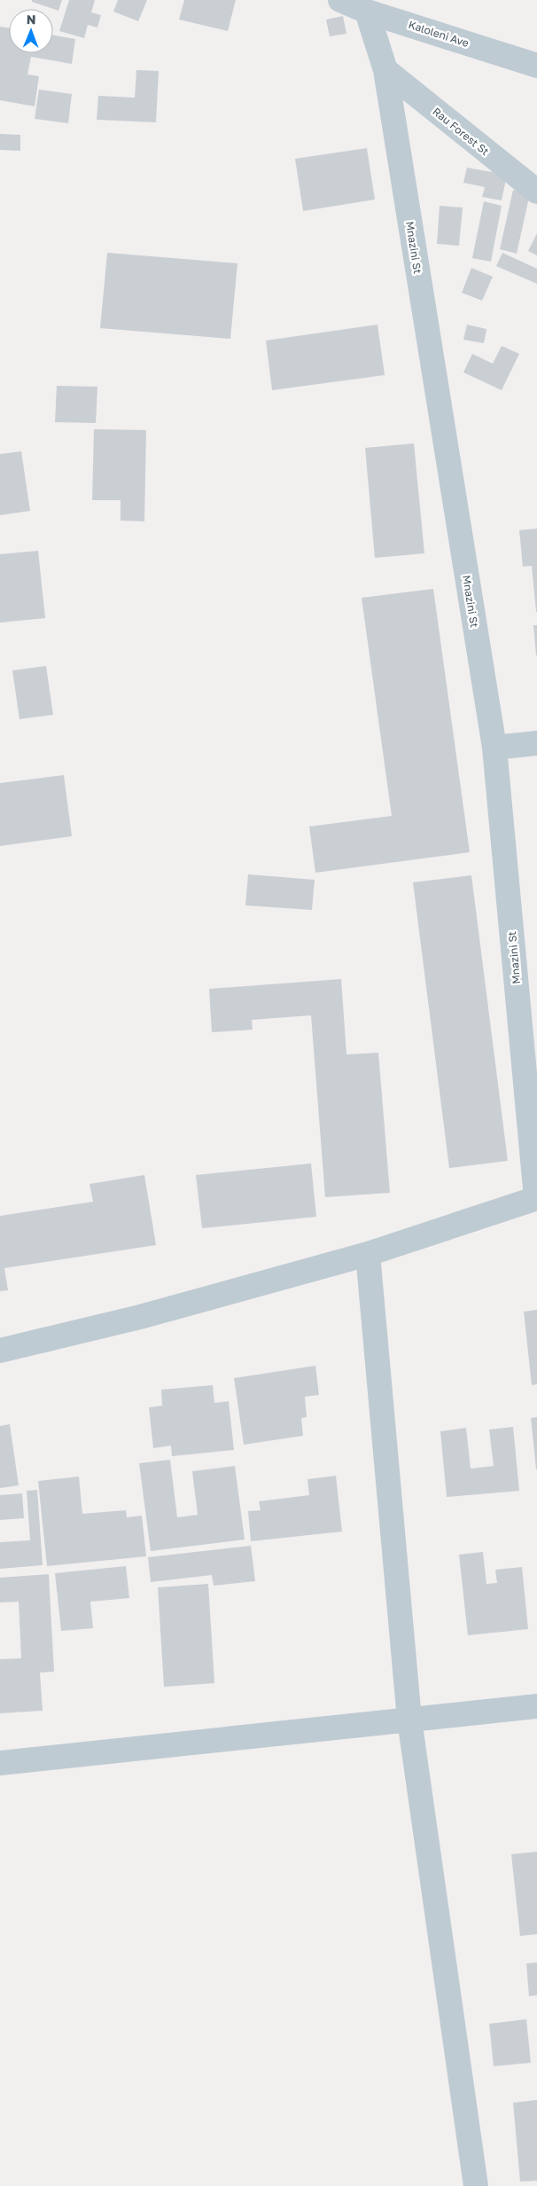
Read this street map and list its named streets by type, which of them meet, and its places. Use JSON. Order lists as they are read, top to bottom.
{
  "streets": {
    "street": ["Kaloleni Ave", "Rau Forest St", "Mnazini St"]
  },
  "crossings": [
    ["Kaloleni Ave", "Mnazini St"],
    ["Rau Forest St", "Mnazini St"]
  ],
  "north": "top"
}
